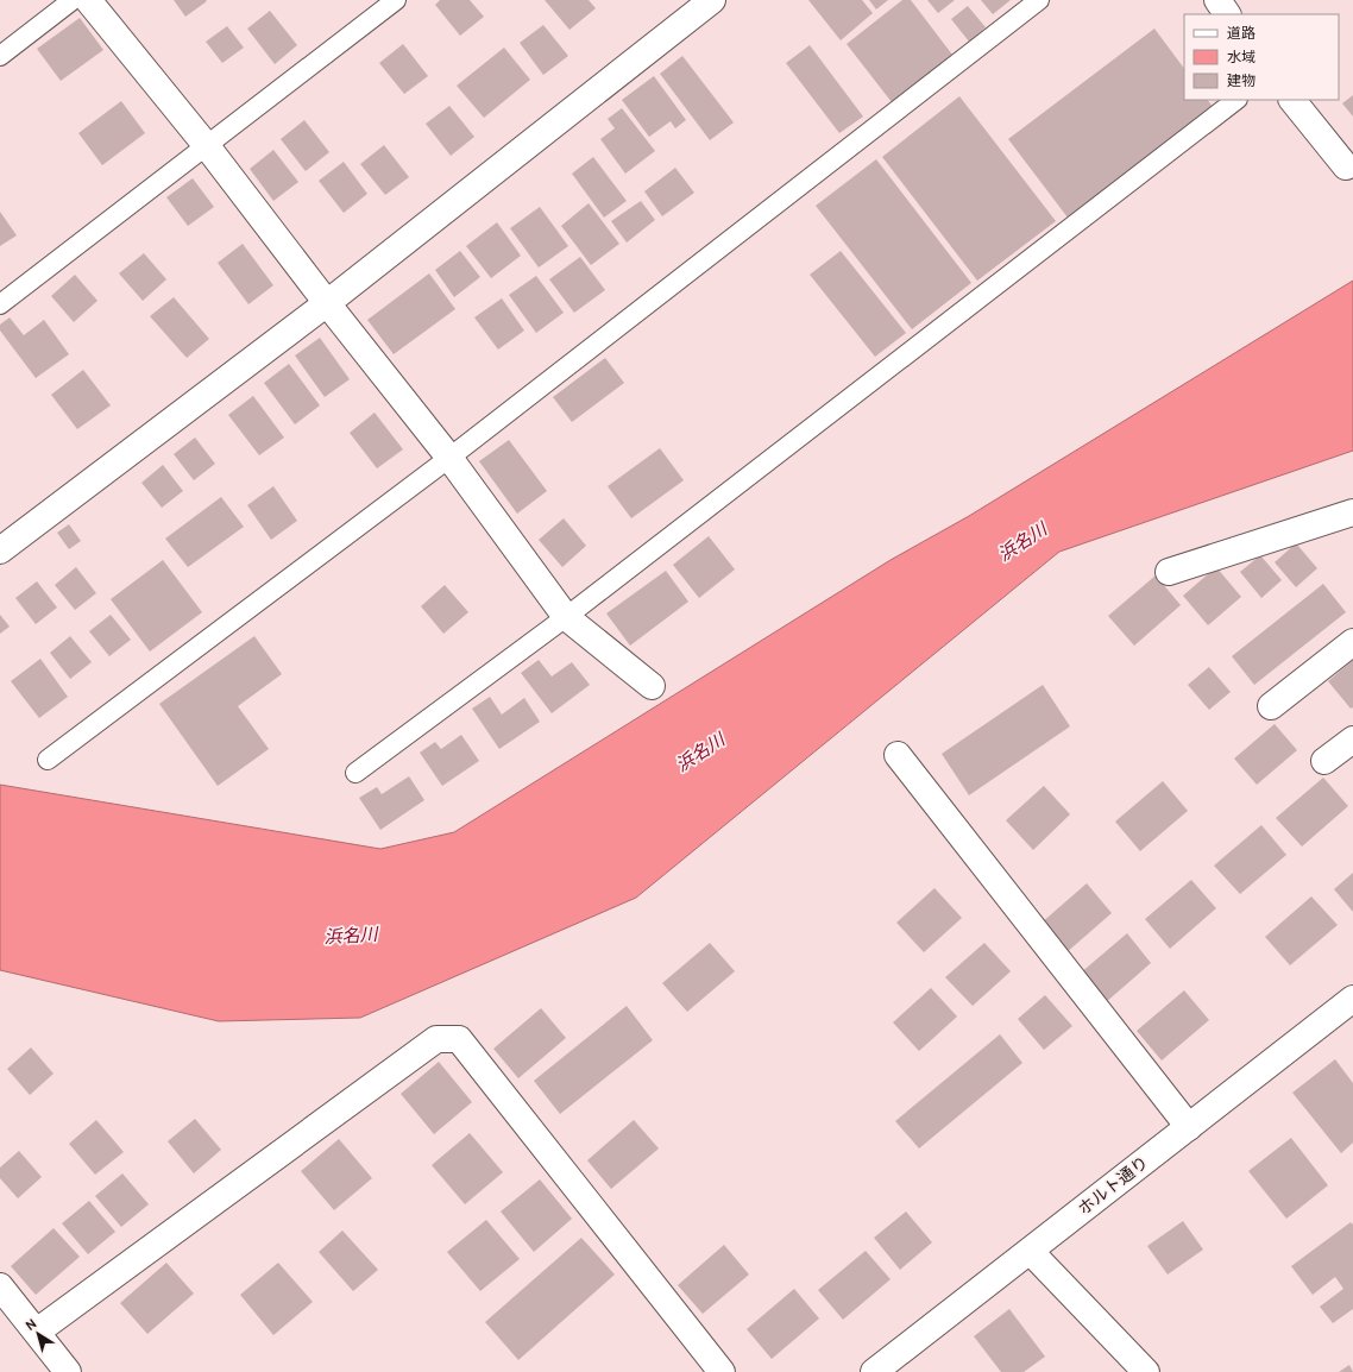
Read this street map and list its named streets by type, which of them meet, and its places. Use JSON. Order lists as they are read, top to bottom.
{
  "streets": {
    "street": ["ホルト通り"]
  },
  "water": ["浜名川"],
  "legend": ["道路", "水域", "建物"],
  "north": "top left"
}
